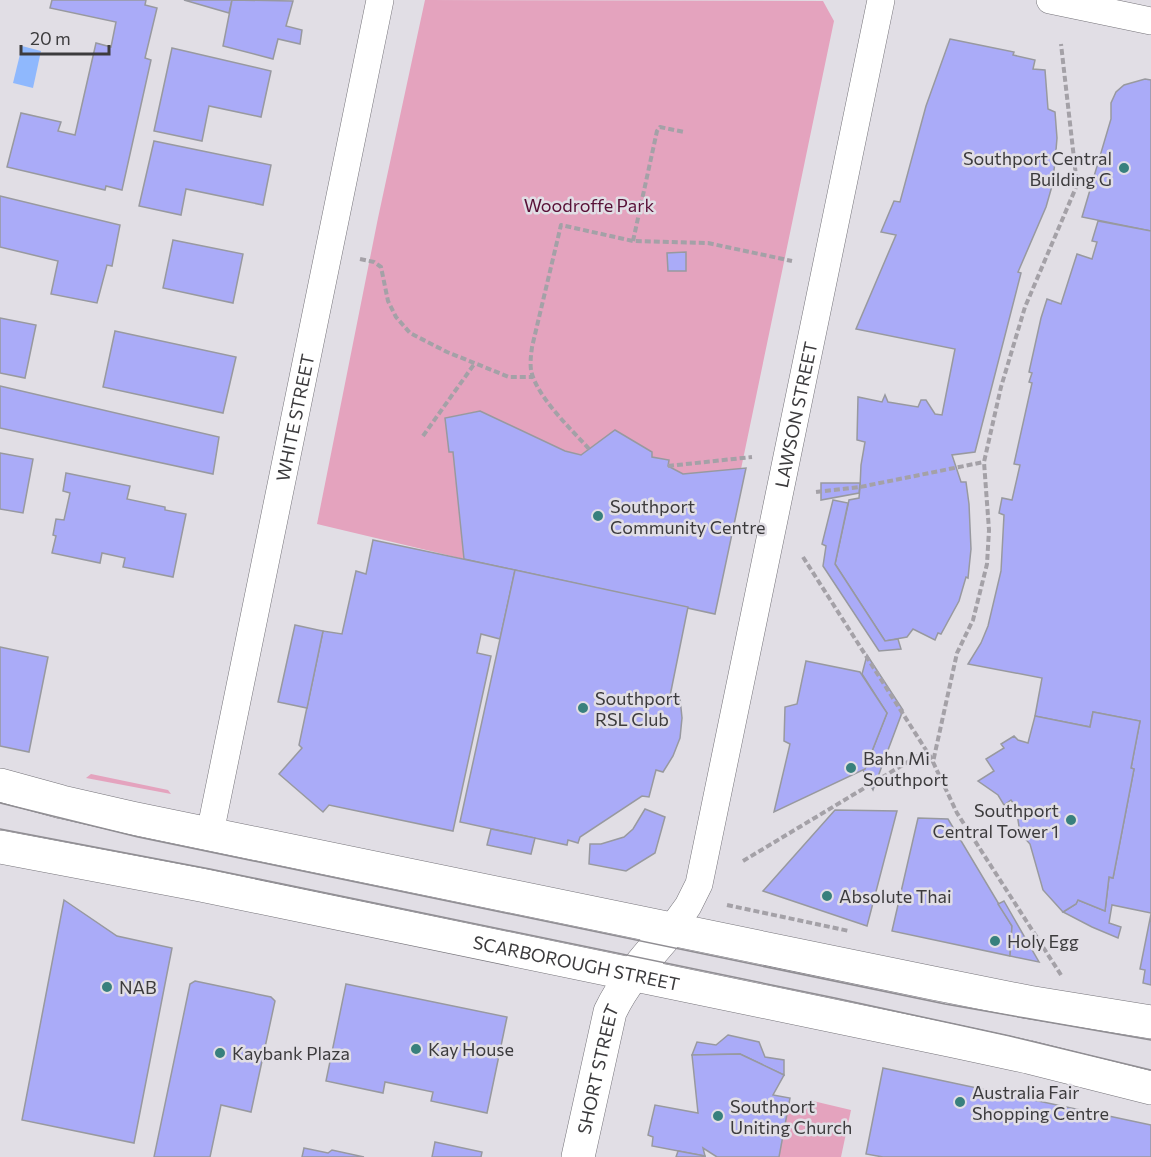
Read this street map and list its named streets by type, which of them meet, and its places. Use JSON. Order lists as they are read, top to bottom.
{
  "streets": {
    "main road": ["SCARBOROUGH STREET", "SHORT STREET"],
    "street": ["LAWSON STREET", "WHITE STREET"]
  },
  "crossings": [
    ["LAWSON STREET", "SHORT STREET"],
    ["SCARBOROUGH STREET", "SHORT STREET"]
  ],
  "parks": ["Woodroffe Park"],
  "places": [
    "Southport Central Building G",
    "Southport Community Centre",
    "Southport RSL Club",
    "Bahn Mi Southport",
    "Southport Central Tower 1",
    "Absolute Thai",
    "Holy Egg",
    "NAB",
    "Kay House",
    "Kaybank Plaza",
    "Australia Fair Shopping Centre",
    "Southport Uniting Church"
  ],
  "scale_bar": "20 m"
}
